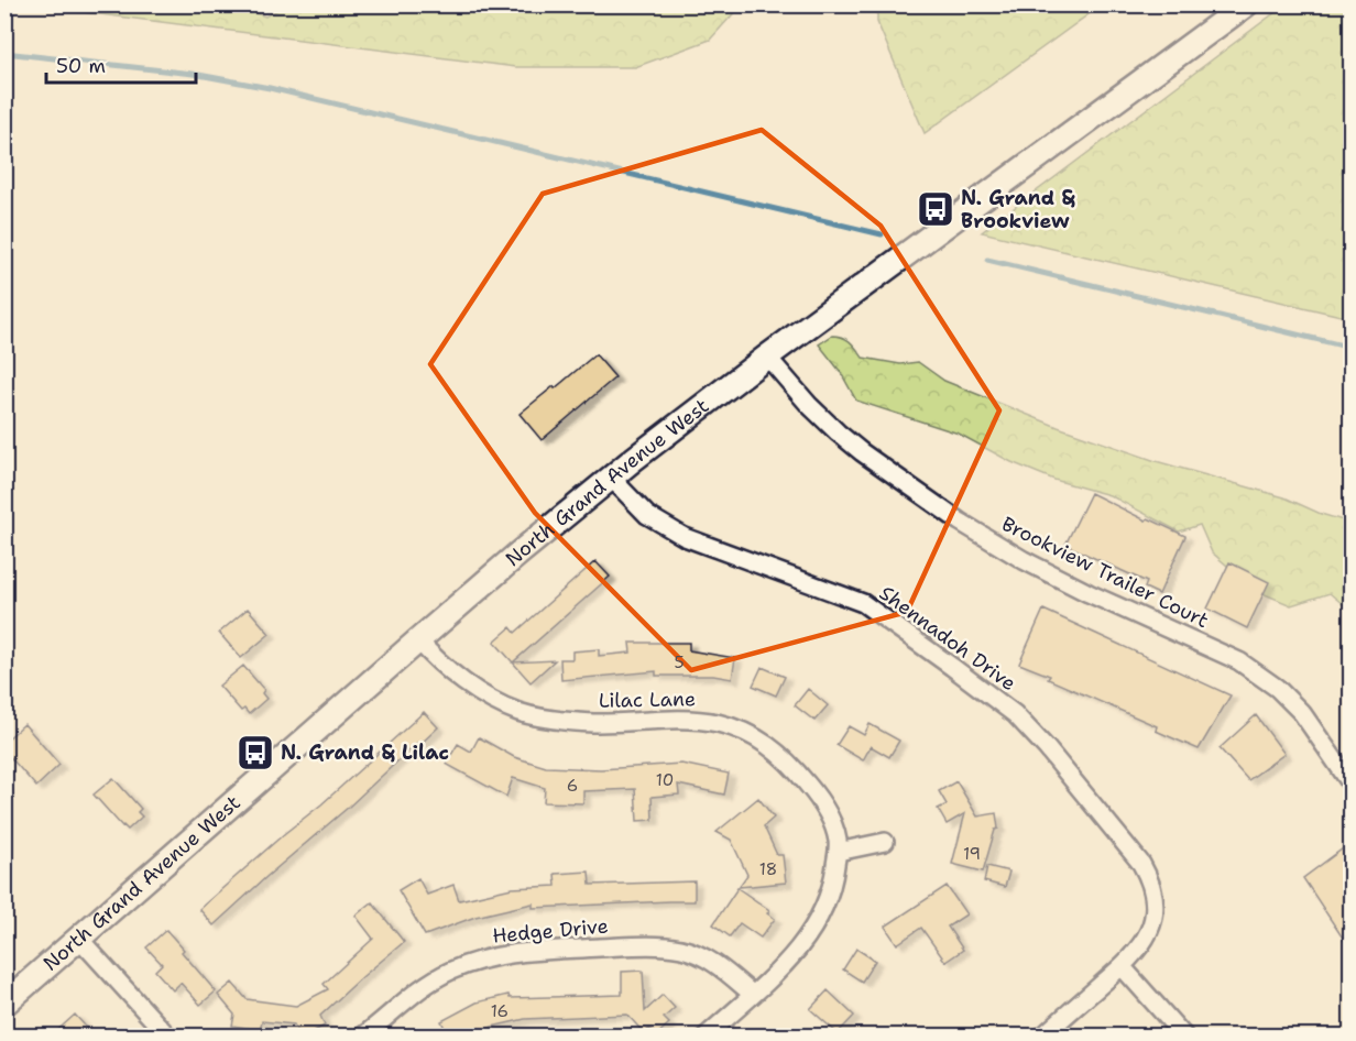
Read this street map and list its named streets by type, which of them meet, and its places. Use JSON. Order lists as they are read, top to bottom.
{
  "streets": {
    "main road": ["North Grand Avenue West"],
    "street": [
      "Brookview Trailer Court",
      "Shennadoh Drive",
      "Lilac Lane",
      "Hedge Drive"
    ]
  },
  "crossings": [
    ["North Grand Avenue West", "Brookview Trailer Court"],
    ["North Grand Avenue West", "Shennadoh Drive"],
    ["North Grand Avenue West", "Lilac Lane"],
    ["Lilac Lane", "Hedge Drive"]
  ],
  "places": {
    "bus stop": ["N. Grand & Brookview", "N. Grand & Lilac"]
  },
  "house_numbers": [
    "5",
    "10",
    "6",
    "19",
    "18",
    "16"
  ],
  "scale_bar": "50 m"
}
